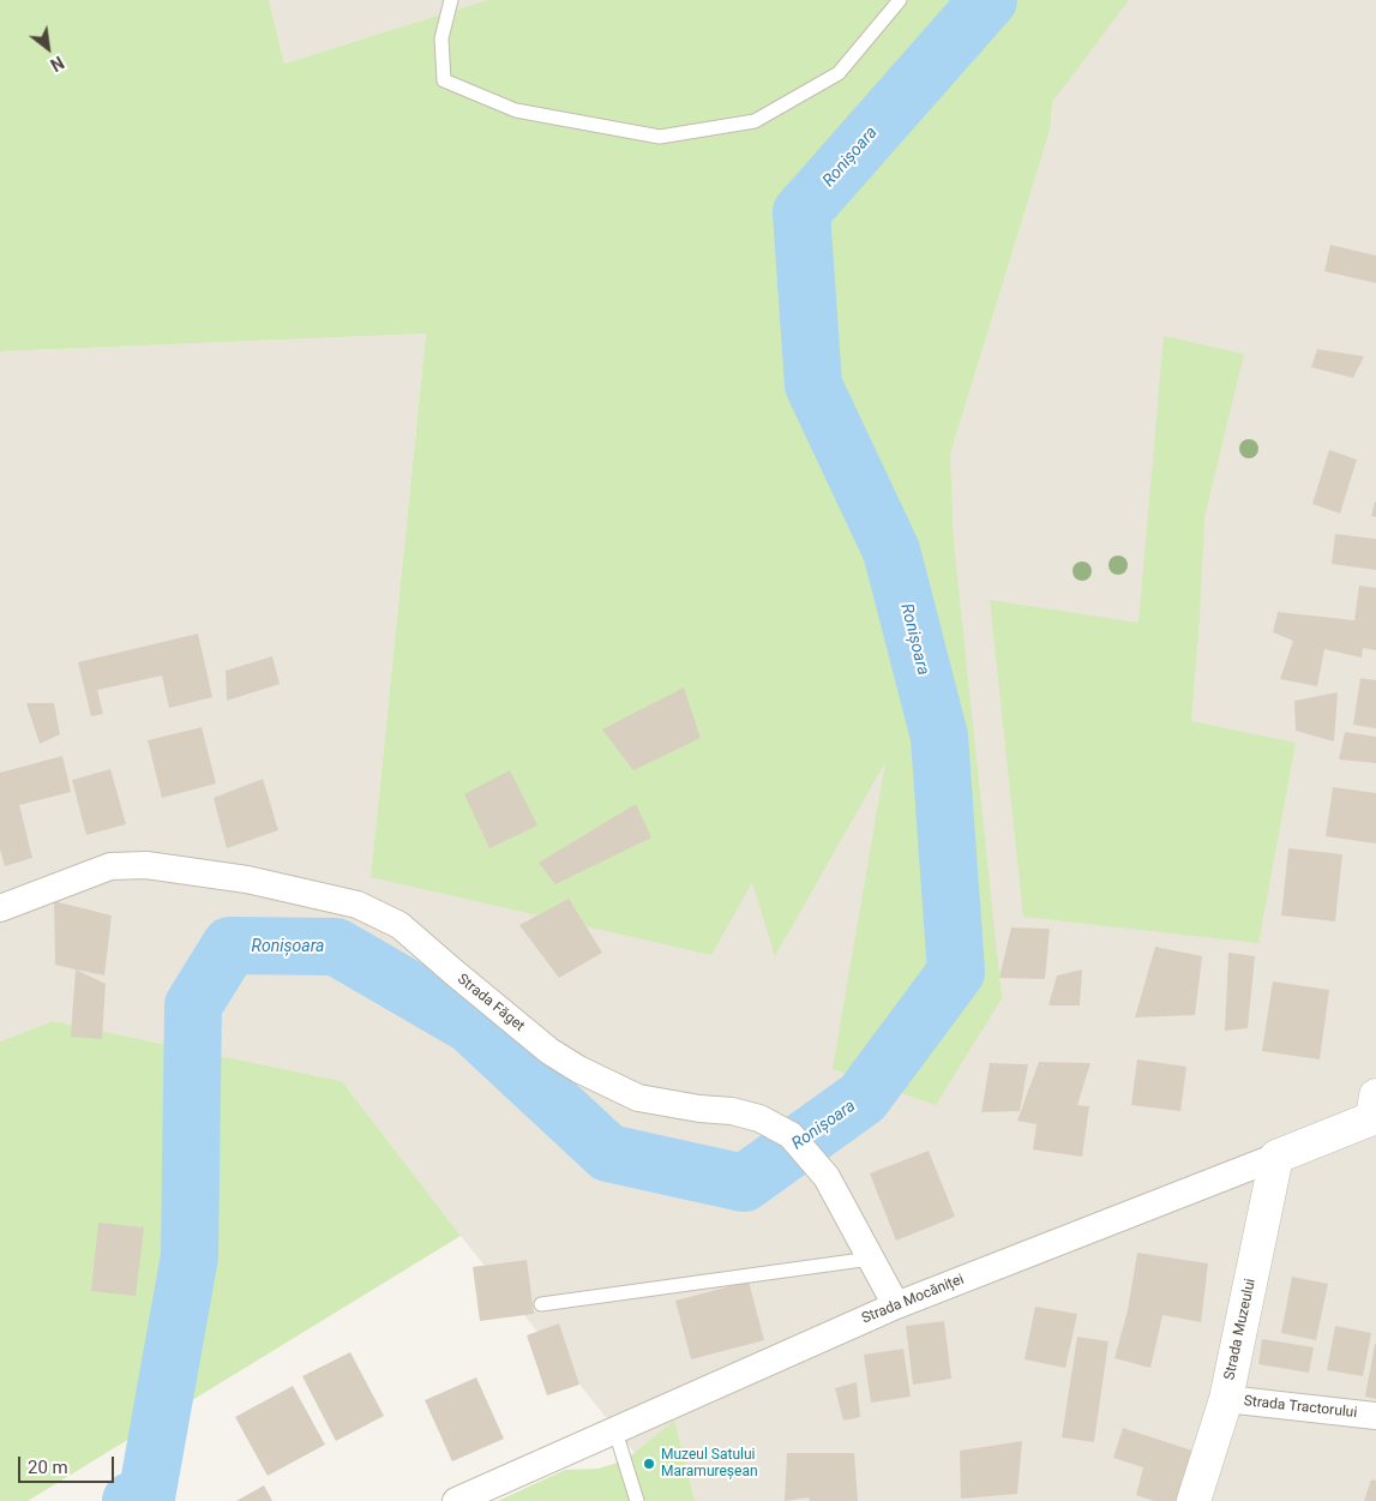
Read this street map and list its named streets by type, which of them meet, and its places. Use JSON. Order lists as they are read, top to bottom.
{
  "streets": {
    "street": [
      "Strada Făget",
      "Strada Mocăniței",
      "Strada Muzeului",
      "Strada Tractorului"
    ]
  },
  "crossings": [
    ["Strada Făget", "Strada Mocăniței"],
    ["Strada Mocăniței", "Strada Muzeului"],
    ["Strada Muzeului", "Strada Tractorului"]
  ],
  "water": ["Ronișoara"],
  "places": ["Muzeul Satului Maramureșean"],
  "scale_bar": "20 m",
  "north": "bottom right"
}
